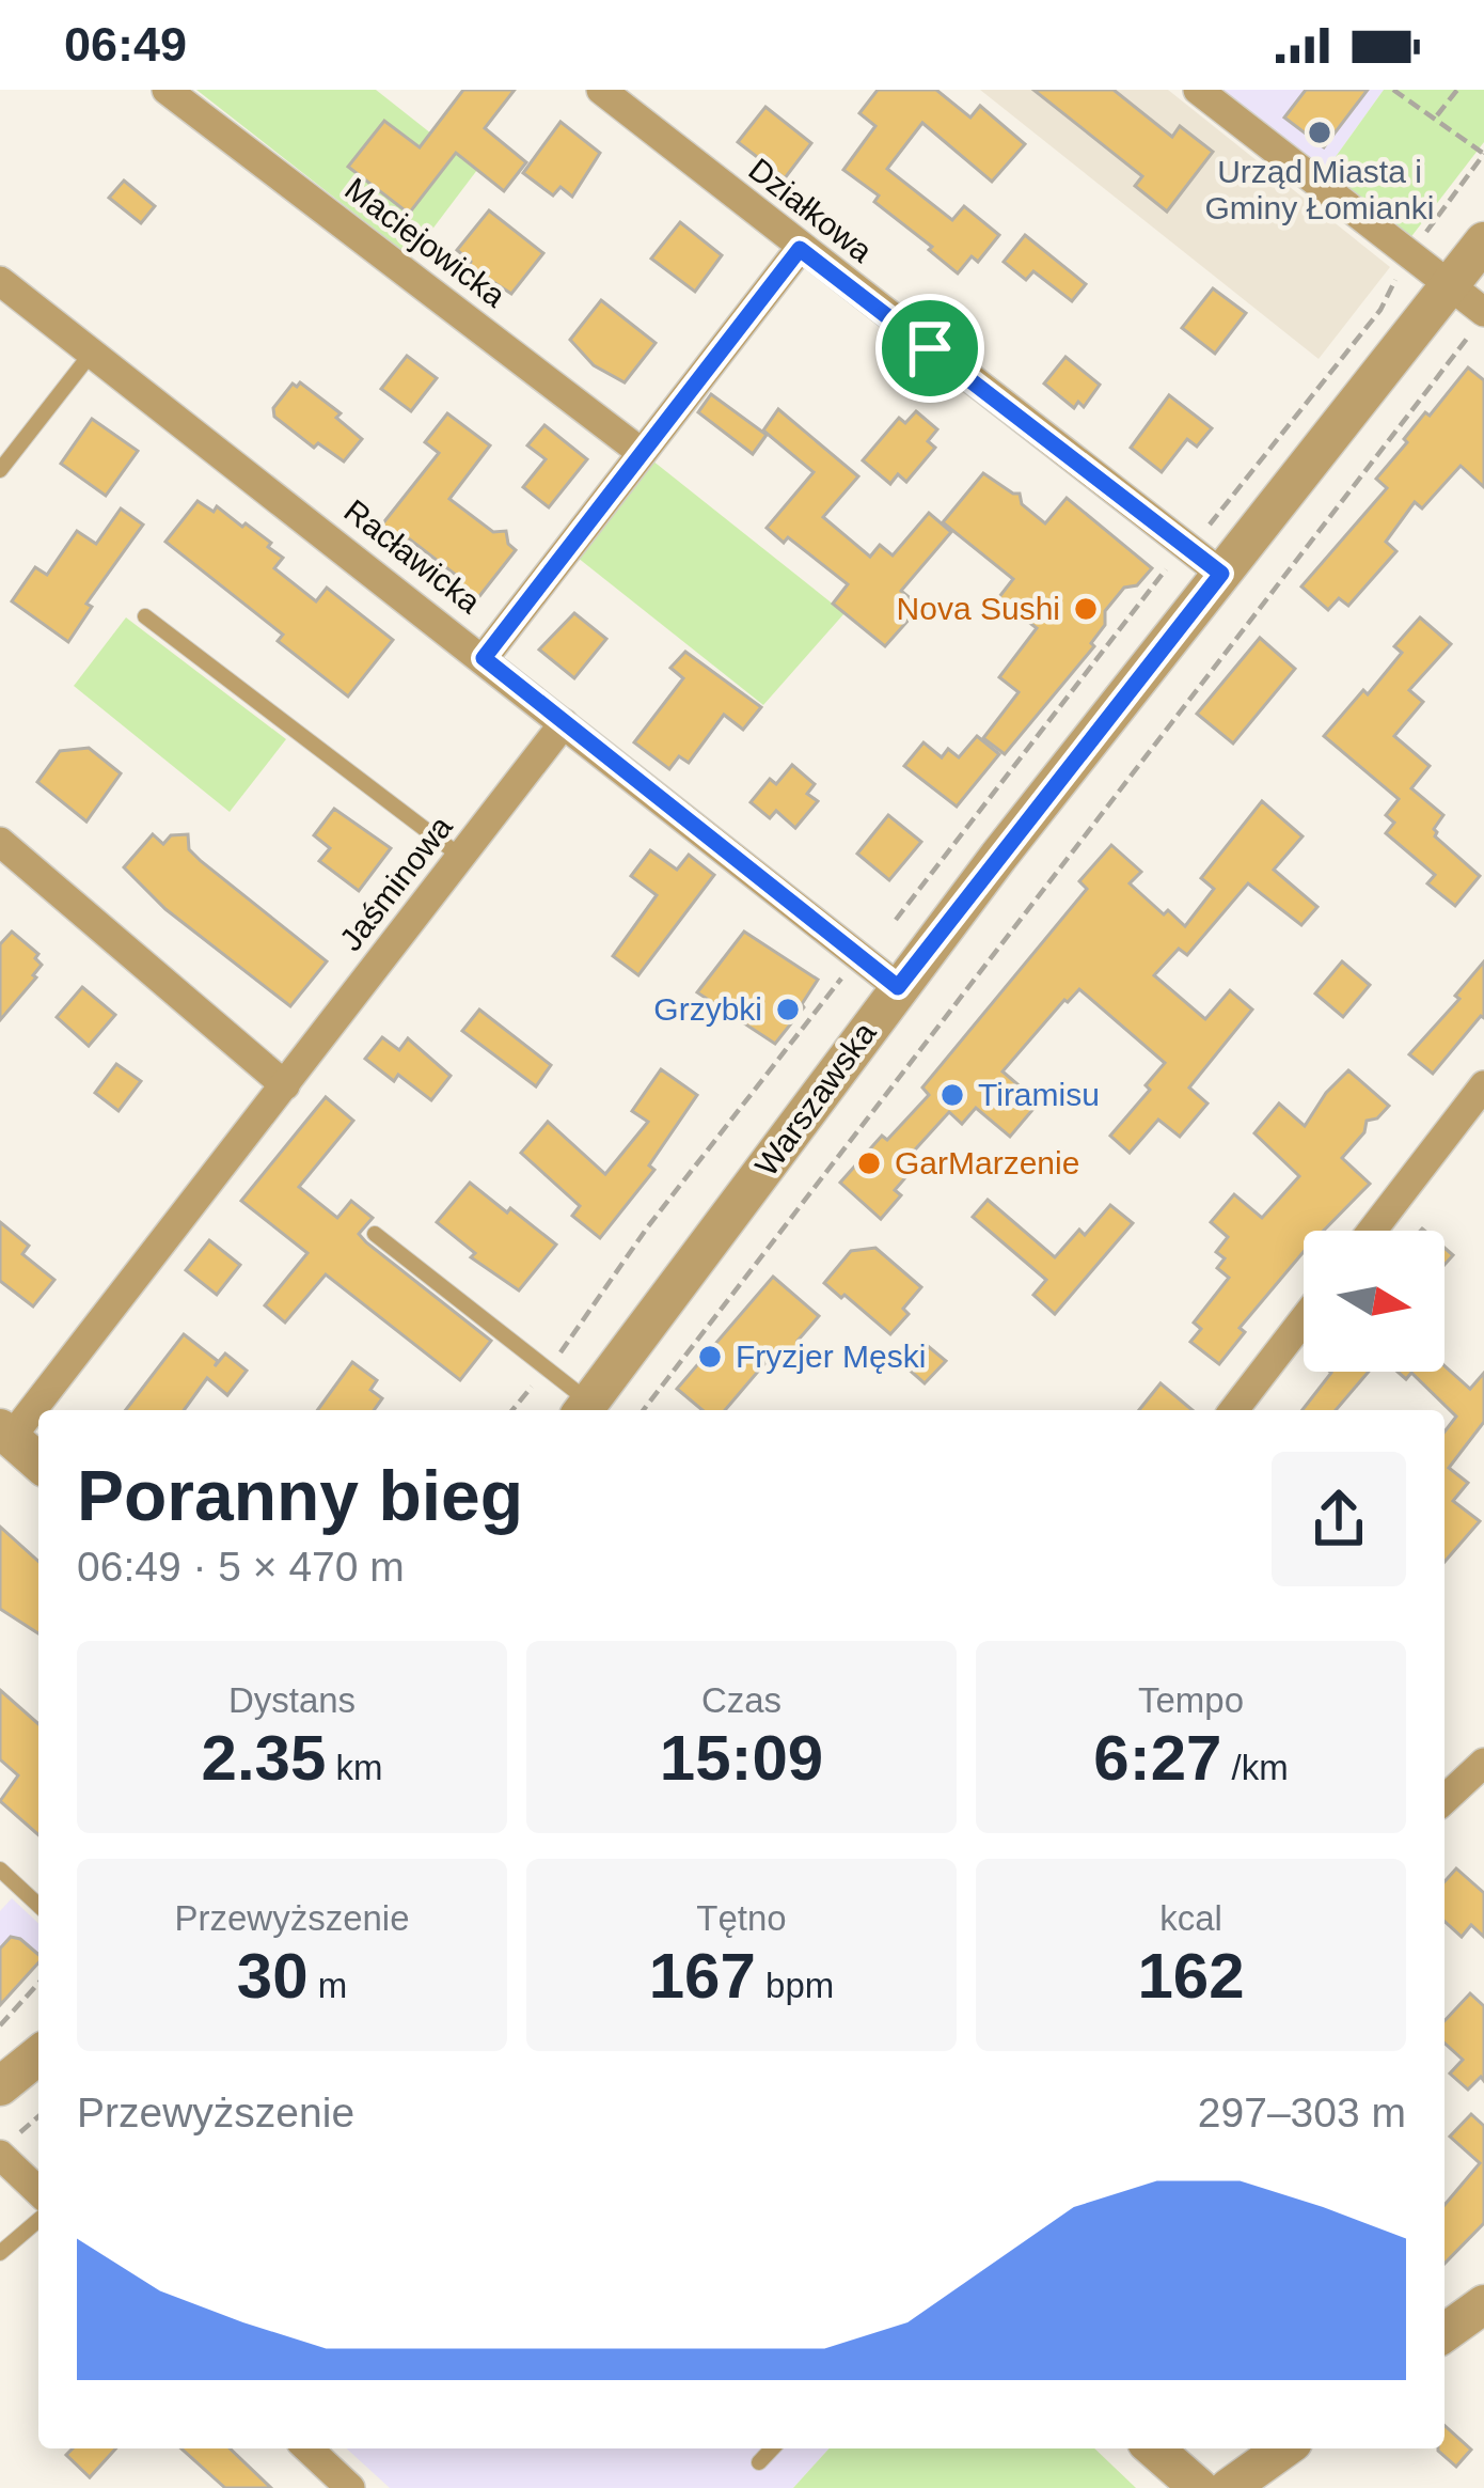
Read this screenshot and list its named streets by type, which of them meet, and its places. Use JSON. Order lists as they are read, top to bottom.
{
  "streets": {
    "street": [
      "Działkowa",
      "Maciejowicka",
      "Racławicka",
      "Jaśminowa",
      "Warszawska"
    ]
  },
  "crossings": [
    ["Działkowa", "Warszawska"],
    ["Racławicka", "Jaśminowa"],
    ["Racławicka", "Warszawska"]
  ],
  "places": [
    "Urząd Miasta i Gminy Łomianki",
    "Nova Sushi",
    "Grzybki",
    "Tiramisu",
    "GarMarzenie",
    "Fryzjer Męski"
  ],
  "north": "right",
  "page": {
    "status": "06:49",
    "heading": ["Poranny bieg", "06:49 · 5 × 470 m"],
    "stats": [
      ["Dystans", "2.35 km"],
      ["Czas", "15:09"],
      ["Tempo", "6:27 /km"],
      ["Przewyższenie", "30 m"],
      ["Tętno", "167 bpm"],
      ["kcal", "162"]
    ],
    "chart": ["Przewyższenie", "297–303 m"]
  }
}
